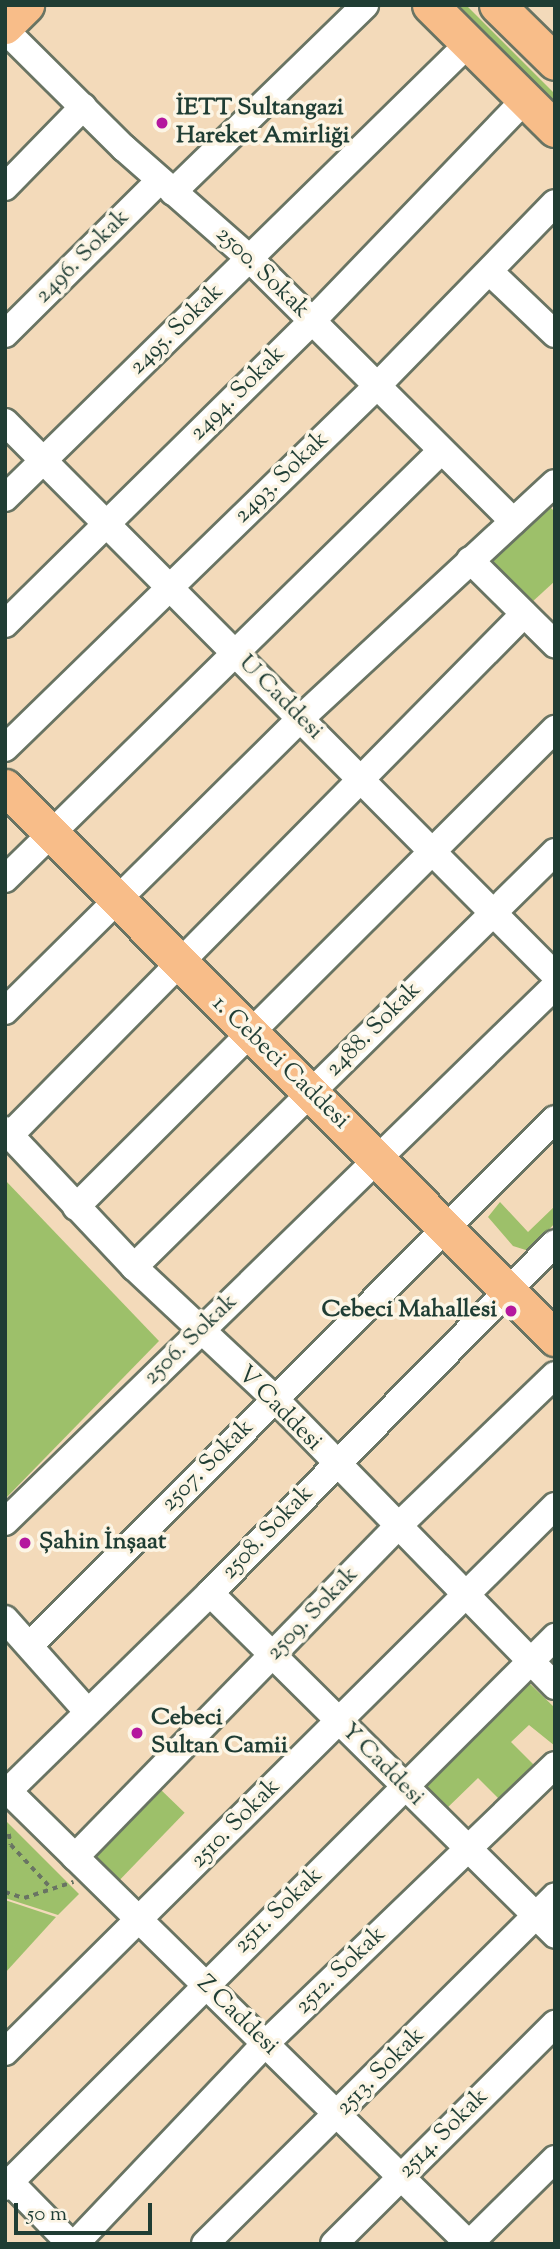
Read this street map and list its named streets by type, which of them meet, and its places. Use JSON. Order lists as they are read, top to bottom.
{
  "streets": {
    "main road": ["1. Cebeci Caddesi"],
    "street": [
      "2496. Sokak",
      "2500. Sokak",
      "2495. Sokak",
      "2494. Sokak",
      "2493. Sokak",
      "U Caddesi",
      "2488. Sokak",
      "2506. Sokak",
      "V Caddesi",
      "2507. Sokak",
      "2508. Sokak",
      "2509. Sokak",
      "Y Caddesi",
      "2510. Sokak",
      "2511. Sokak",
      "2512. Sokak",
      "Z Caddesi",
      "2513. Sokak",
      "2514. Sokak"
    ]
  },
  "crossings": [
    ["2496. Sokak", "2500. Sokak"],
    ["2500. Sokak", "2495. Sokak"],
    ["2500. Sokak", "2494. Sokak"],
    ["2500. Sokak", "2493. Sokak"],
    ["2495. Sokak", "U Caddesi"],
    ["2494. Sokak", "U Caddesi"],
    ["2493. Sokak", "U Caddesi"],
    ["U Caddesi", "2488. Sokak"],
    ["2488. Sokak", "1. Cebeci Caddesi"],
    ["2488. Sokak", "V Caddesi"],
    ["1. Cebeci Caddesi", "2506. Sokak"],
    ["1. Cebeci Caddesi", "2507. Sokak"],
    ["1. Cebeci Caddesi", "2508. Sokak"],
    ["2506. Sokak", "V Caddesi"],
    ["V Caddesi", "2507. Sokak"],
    ["V Caddesi", "2508. Sokak"],
    ["V Caddesi", "2509. Sokak"],
    ["V Caddesi", "2510. Sokak"],
    ["V Caddesi", "2511. Sokak"],
    ["2508. Sokak", "Y Caddesi"],
    ["2508. Sokak", "Z Caddesi"],
    ["2509. Sokak", "Y Caddesi"],
    ["2509. Sokak", "Z Caddesi"],
    ["Y Caddesi", "2510. Sokak"],
    ["Y Caddesi", "2511. Sokak"],
    ["Y Caddesi", "2512. Sokak"],
    ["Y Caddesi", "2513. Sokak"],
    ["2510. Sokak", "Z Caddesi"],
    ["2511. Sokak", "Z Caddesi"],
    ["2512. Sokak", "Z Caddesi"],
    ["Z Caddesi", "2513. Sokak"],
    ["Z Caddesi", "2514. Sokak"]
  ],
  "places": [
    "İETT Sultangazi Hareket Amirliği",
    "Cebeci Mahallesi",
    "Şahin İnşaat",
    "Cebeci Sultan Camii"
  ],
  "scale_bar": "50 m"
}
